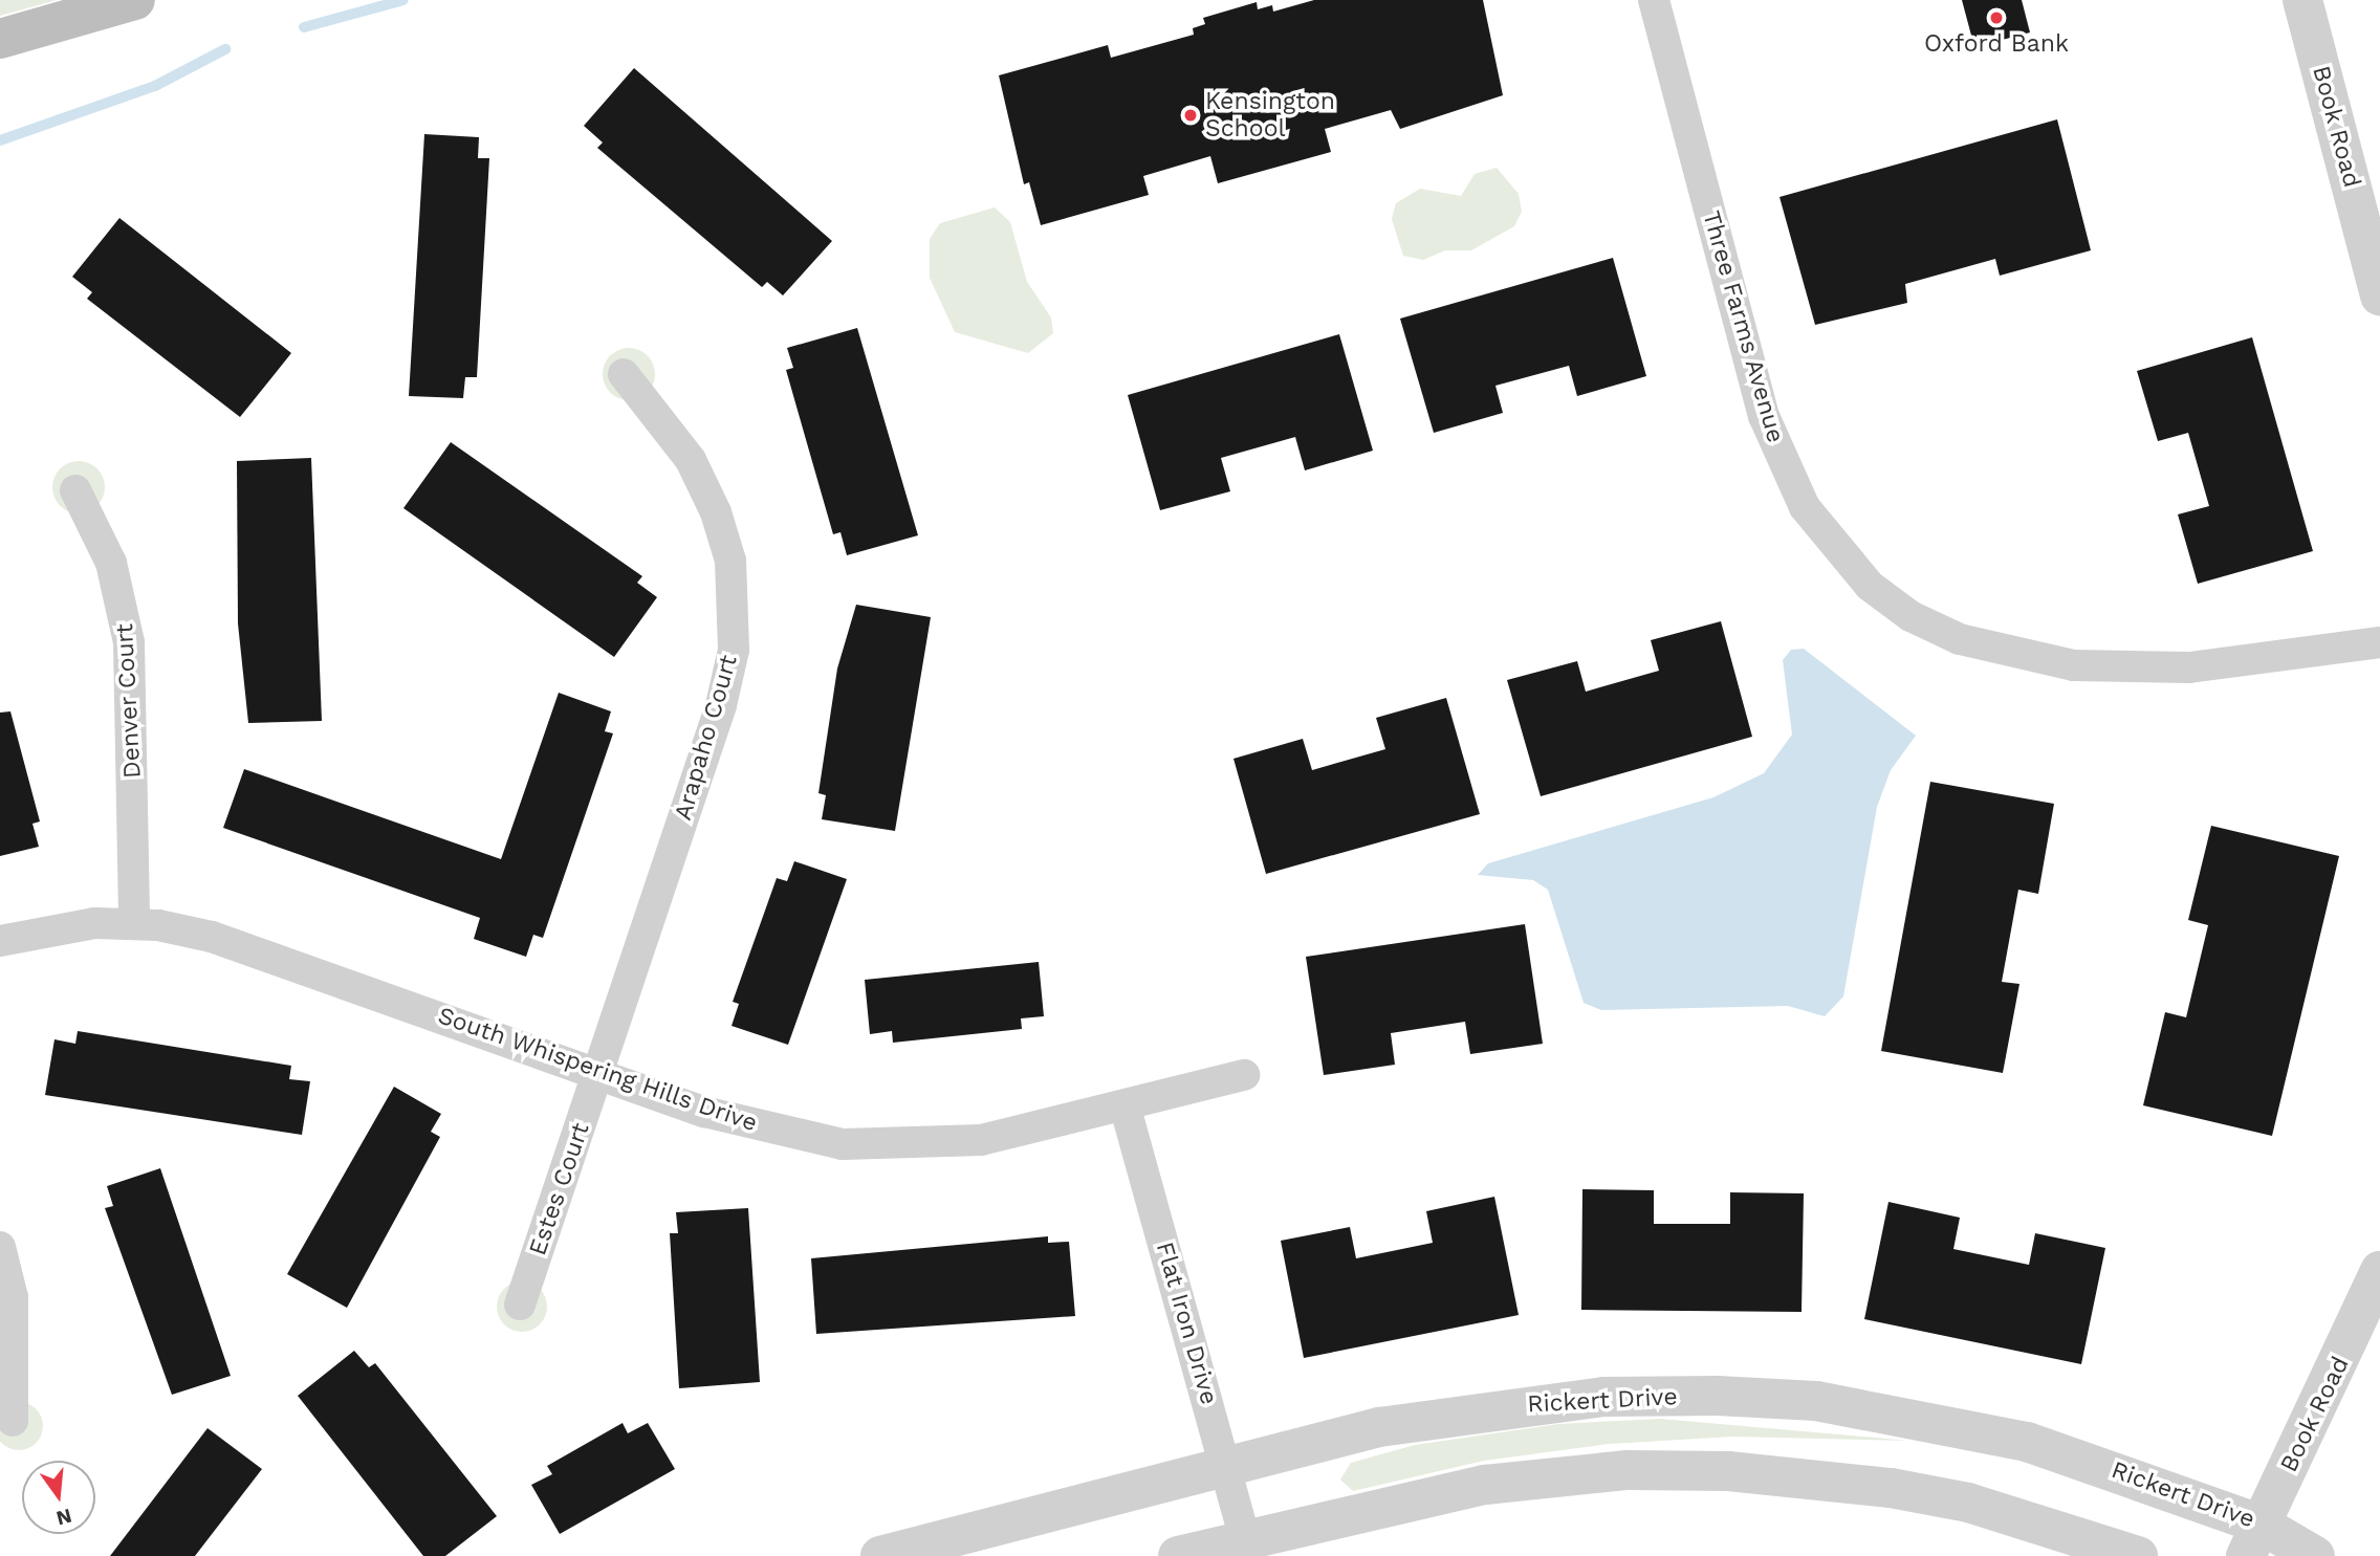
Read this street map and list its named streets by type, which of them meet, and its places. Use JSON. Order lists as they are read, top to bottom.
{
  "streets": {
    "street": [
      "Book Road",
      "Three Farms Avenue",
      "Denver Court",
      "Arapaho Court",
      "South Whispering Hills Drive",
      "Estes Court",
      "Flat Iron Drive",
      "Rickert Drive"
    ]
  },
  "crossings": [
    ["Book Road", "Rickert Drive"],
    ["Denver Court", "South Whispering Hills Drive"],
    ["Arapaho Court", "South Whispering Hills Drive"],
    ["Arapaho Court", "Estes Court"],
    ["South Whispering Hills Drive", "Estes Court"],
    ["South Whispering Hills Drive", "Flat Iron Drive"],
    ["Flat Iron Drive", "Rickert Drive"]
  ],
  "places": ["Oxford Bank", "Kensington School"],
  "north": "bottom"
}
